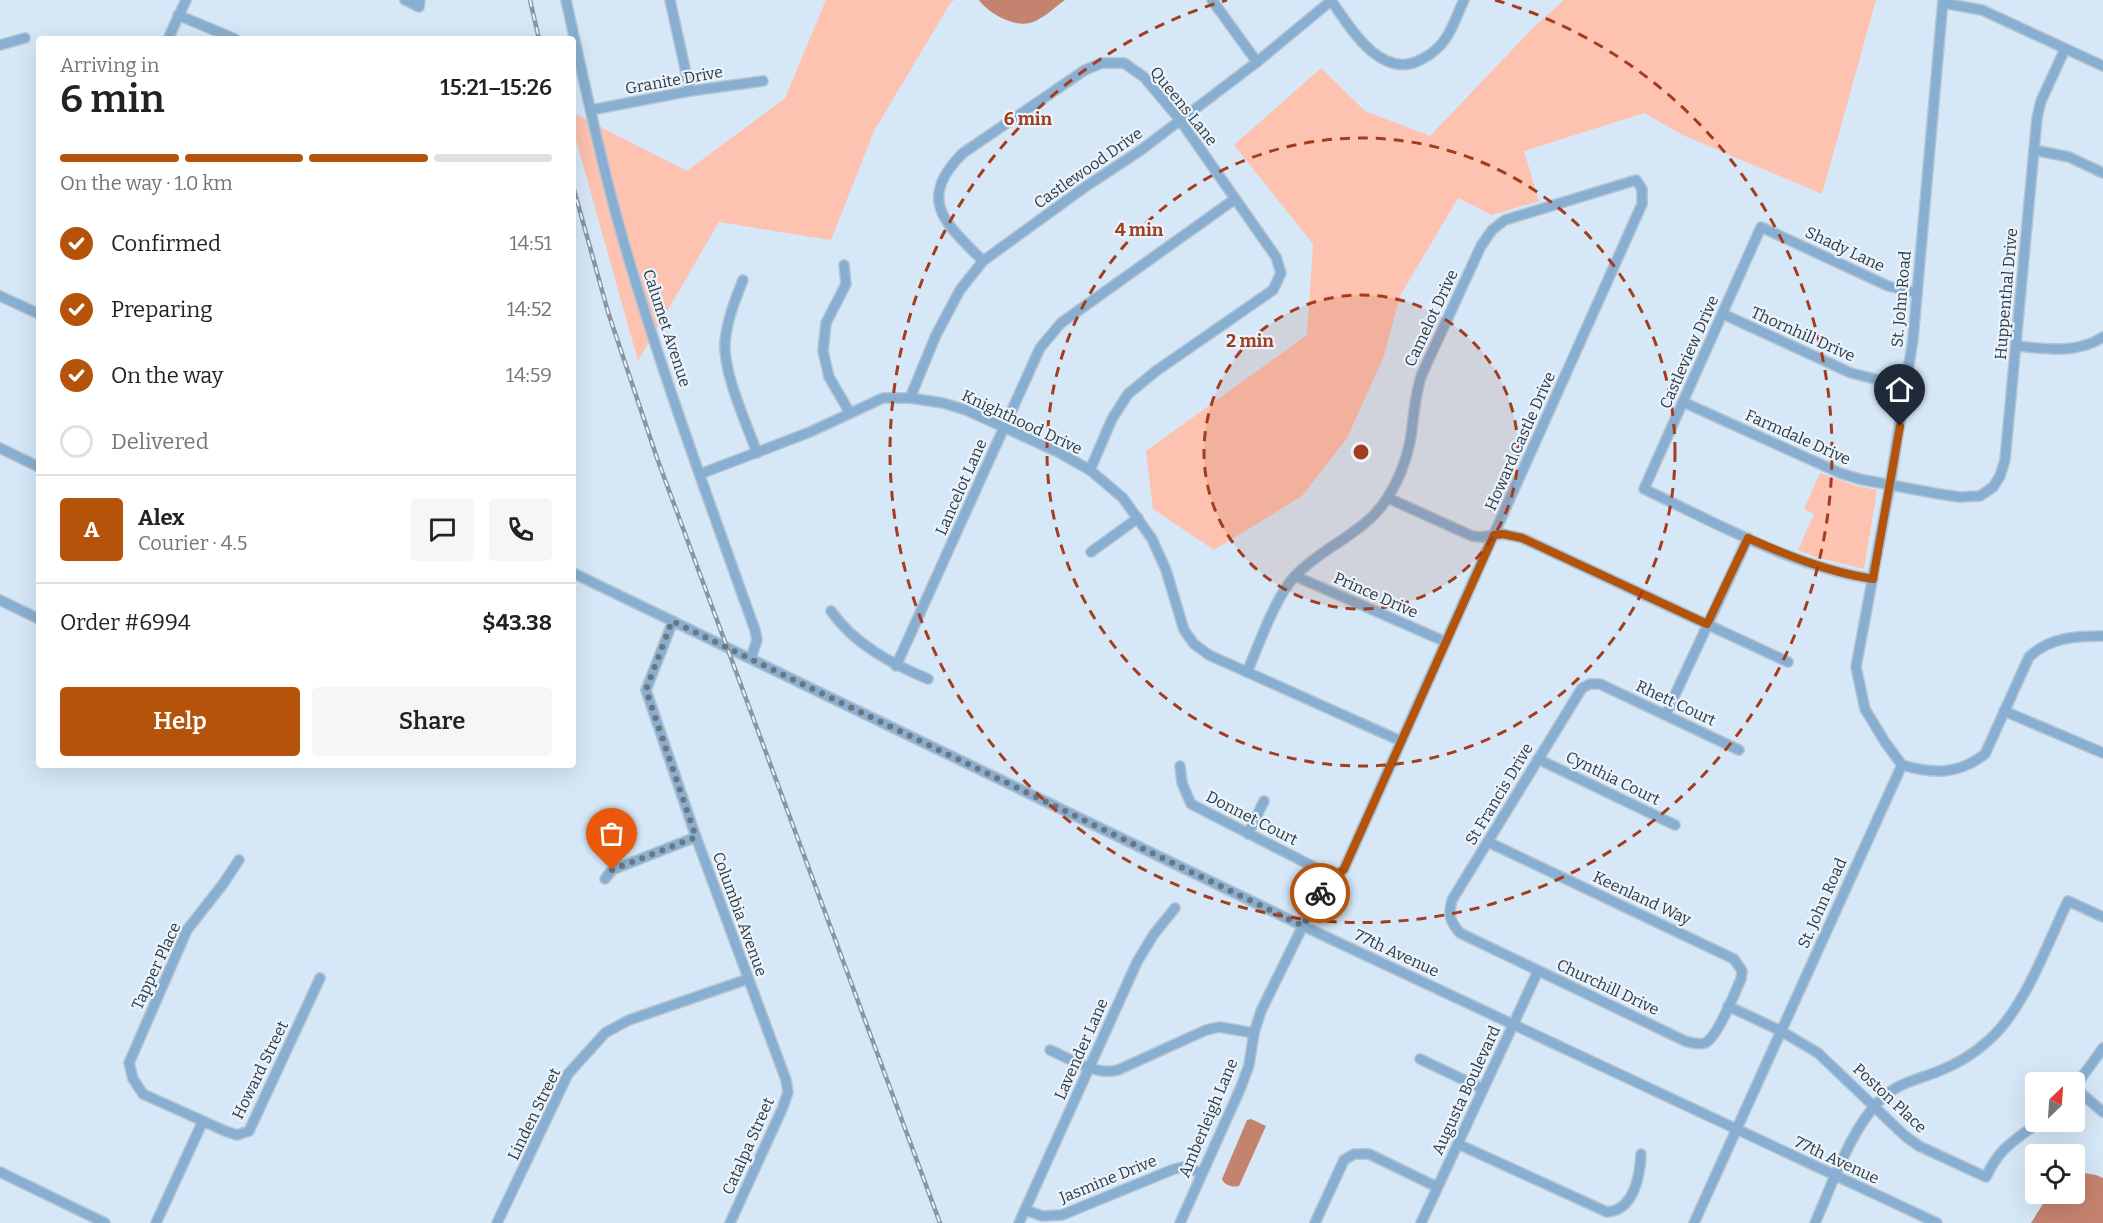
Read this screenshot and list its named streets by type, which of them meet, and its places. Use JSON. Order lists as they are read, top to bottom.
{
  "streets": {
    "street": [
      "Granite Drive",
      "Queens Lane",
      "Castlewood Drive",
      "Shady Lane",
      "Huppenthal Drive",
      "St. John Road",
      "Camelot Drive",
      "Calumet Avenue",
      "Thornhill Drive",
      "Castleview Drive",
      "Knighthood Drive",
      "Farmdale Drive",
      "Howard Castle Drive",
      "Lancelot Lane",
      "Prince Drive",
      "Rhett Court",
      "Cynthia Court",
      "St Francis Drive",
      "Donnet Court",
      "Keenland Way",
      "Columbia Avenue",
      "77th Avenue",
      "Tapper Place",
      "Churchill Drive",
      "Lavender Lane",
      "Howard Street",
      "Augusta Boulevard",
      "Poston Place",
      "Linden Street",
      "Amberleigh Lane",
      "Catalpa Street",
      "Jasmine Drive"
    ]
  },
  "crossings": [
    ["Granite Drive", "Calumet Avenue"],
    ["Queens Lane", "Castlewood Drive"],
    ["Queens Lane", "Knighthood Drive"],
    ["Queens Lane", "Lancelot Lane"],
    ["Castlewood Drive", "Knighthood Drive"],
    ["Shady Lane", "St. John Road"],
    ["Shady Lane", "Castleview Drive"],
    ["Huppenthal Drive", "Farmdale Drive"],
    ["St. John Road", "Thornhill Drive"],
    ["St. John Road", "Farmdale Drive"],
    ["St. John Road", "77th Avenue"],
    ["St. John Road", "Poston Place"],
    ["Camelot Drive", "Knighthood Drive"],
    ["Camelot Drive", "Howard Castle Drive"],
    ["Camelot Drive", "Prince Drive"],
    ["Calumet Avenue", "Knighthood Drive"],
    ["Calumet Avenue", "77th Avenue"],
    ["Thornhill Drive", "Castleview Drive"],
    ["Castleview Drive", "Farmdale Drive"],
    ["Knighthood Drive", "Howard Castle Drive"],
    ["Knighthood Drive", "Lancelot Lane"],
    ["Howard Castle Drive", "Prince Drive"],
    ["Howard Castle Drive", "Donnet Court"],
    ["Howard Castle Drive", "77th Avenue"],
    ["Howard Castle Drive", "Amberleigh Lane"],
    ["Rhett Court", "St Francis Drive"],
    ["Cynthia Court", "St Francis Drive"],
    ["St Francis Drive", "Keenland Way"],
    ["St Francis Drive", "Churchill Drive"],
    ["Keenland Way", "Churchill Drive"],
    ["Keenland Way", "Poston Place"],
    ["Columbia Avenue", "77th Avenue"],
    ["Columbia Avenue", "Linden Street"],
    ["Columbia Avenue", "Catalpa Street"],
    ["77th Avenue", "Augusta Boulevard"],
    ["77th Avenue", "Amberleigh Lane"],
    ["Tapper Place", "Howard Street"],
    ["Churchill Drive", "Augusta Boulevard"],
    ["Churchill Drive", "Poston Place"],
    ["Lavender Lane", "Jasmine Drive"],
    ["Amberleigh Lane", "Jasmine Drive"]
  ],
  "north": "top right",
  "page": {
    "heading": ["6 min", "Arriving in", "15:21–15:26"],
    "panel": [
      "Alex",
      "Courier · 4.5",
      "Order #6994",
      "$43.38"
    ],
    "bar": "On the way · 1.0 km",
    "list": [
      ["Confirmed", "14:51"],
      ["Preparing", "14:52"],
      ["On the way", "14:59"],
      "Delivered"
    ],
    "round": "A",
    "buttons": ["Help", "Share"]
  },
  "rings": ["6 min", "4 min", "2 min"]
}
